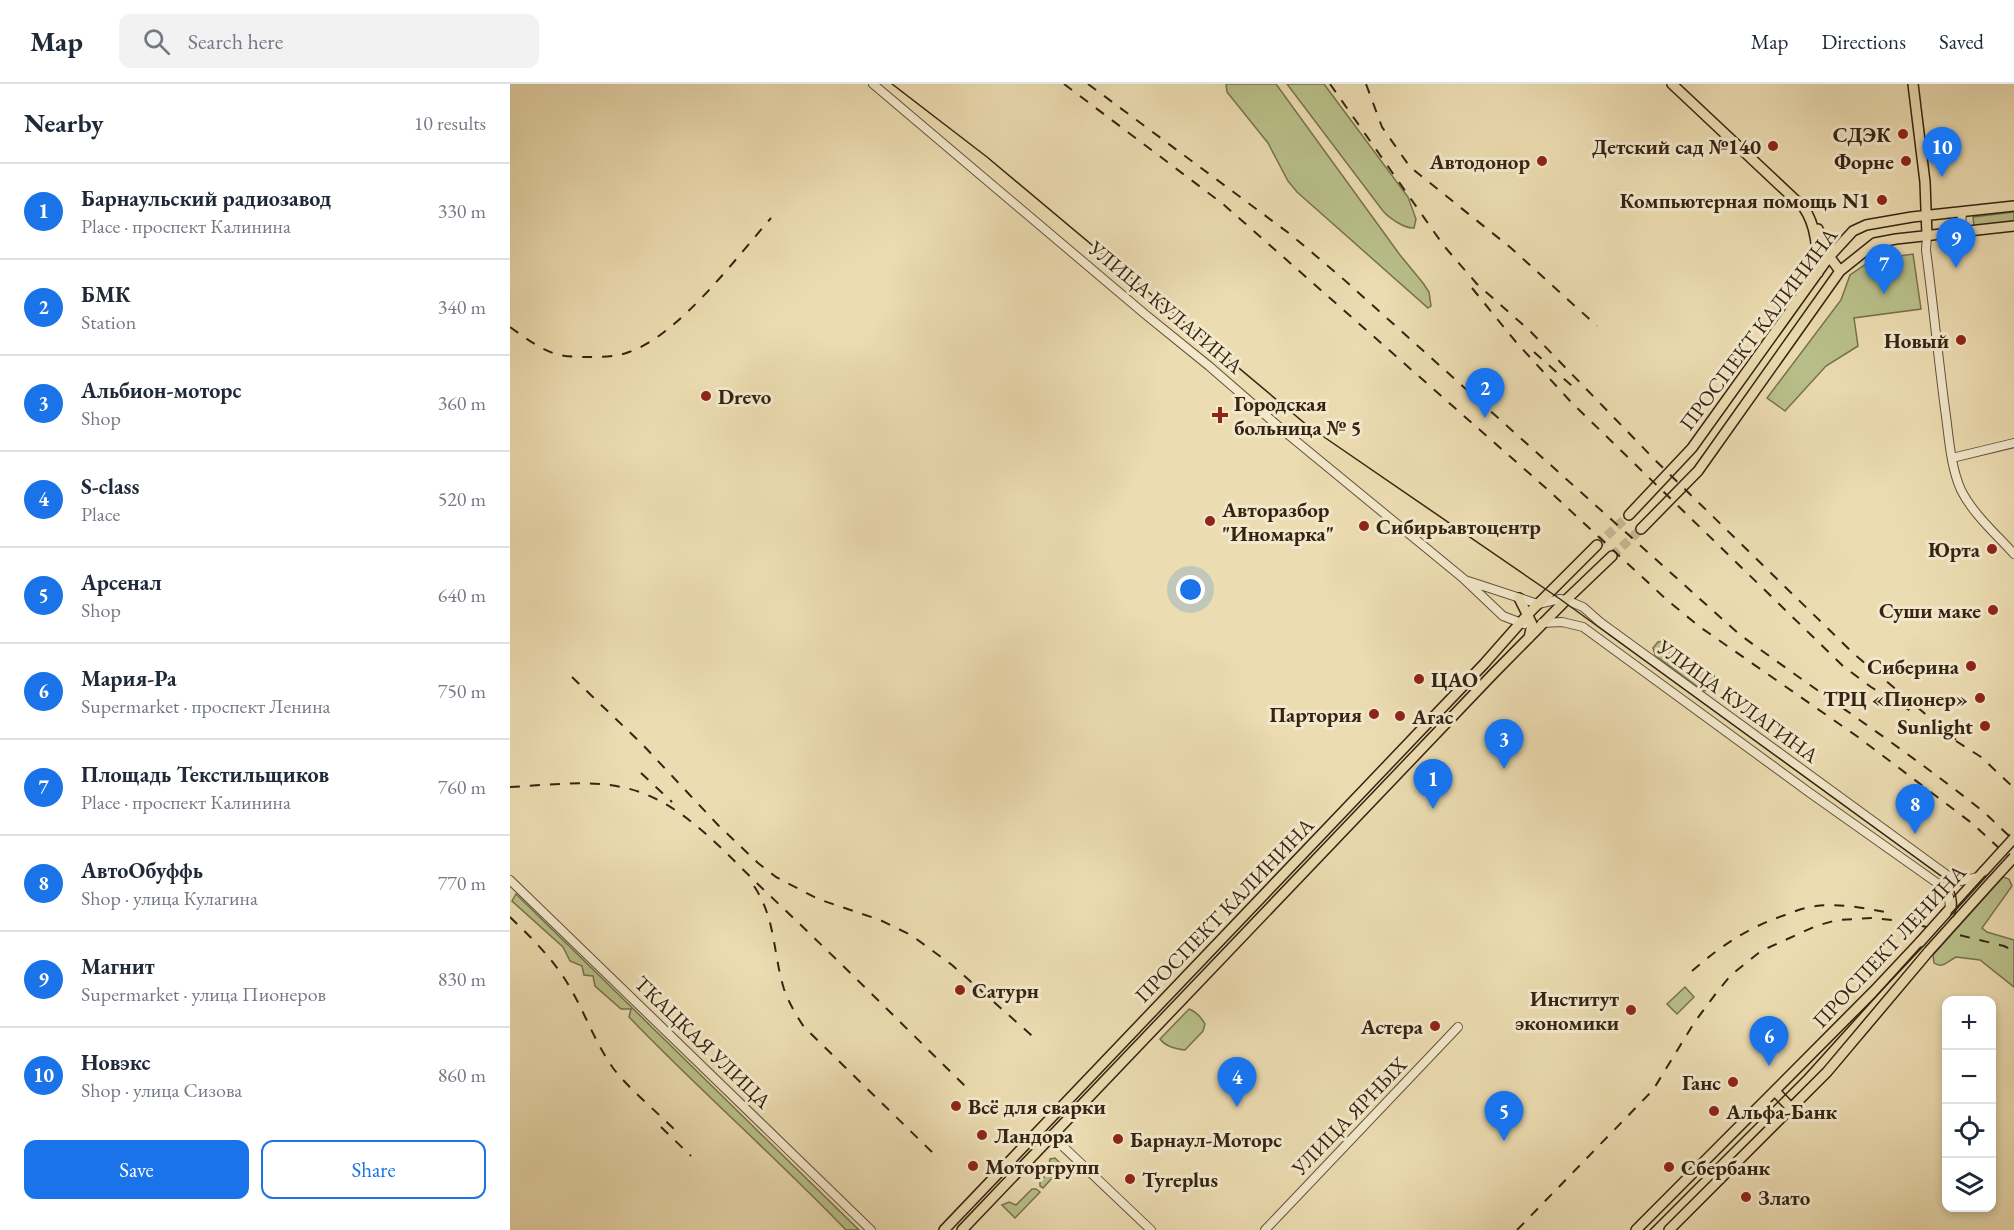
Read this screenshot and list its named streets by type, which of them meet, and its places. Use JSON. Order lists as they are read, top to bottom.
{
  "streets": {
    "main road": ["ПРОСПЕКТ КАЛИНИНА", "ПРОСПЕКТ ЛЕНИНА"],
    "street": ["УЛИЦА КУЛАГИНА", "ТКАЦКАЯ УЛИЦА", "УЛИЦА ЯРНЫХ"]
  },
  "crossings": [
    ["УЛИЦА КУЛАГИНА", "ПРОСПЕКТ КАЛИНИНА"],
    ["УЛИЦА КУЛАГИНА", "ПРОСПЕКТ ЛЕНИНА"]
  ],
  "places": {
    "other": [
      "СДЭК",
      "Детский сад №140",
      "Автодонор",
      "Форне",
      "Компьютерная помощь N1",
      "Новый",
      "Drevo",
      "Авторазбор \"Иномарка\"",
      "Сибирьавтоцентр",
      "Юрта",
      "Суши маке",
      "Сиберина",
      "ЦАО",
      "ТРЦ «Пионер»",
      "Партория",
      "Агас",
      "Sunlight",
      "Сатурн",
      "Институт экономики",
      "Астера",
      "Ганс",
      "Всё для сварки",
      "Альфа-Банк",
      "Ландора",
      "Барнаул-Моторс",
      "Моторгрупп",
      "Сбербанк",
      "Tyreplus",
      "Злато"
    ],
    "health": ["Городская больница № 5"]
  },
  "page": {
    "header": "Map",
    "search": "Search here",
    "nav": ["Map", "Directions", "Saved"],
    "heading": ["Nearby", "10 results"],
    "pins": [
      "10",
      "9",
      "7",
      "2",
      "3",
      "1",
      "8",
      "6",
      "4",
      "5"
    ],
    "list": [
      {
        "mark": "1",
        "name": "Барнаульский радиозавод",
        "note": "Place · проспект Калинина",
        "value": "330 m"
      },
      {
        "mark": "2",
        "name": "БМК",
        "note": "Station",
        "value": "340 m"
      },
      {
        "mark": "3",
        "name": "Альбион-моторс",
        "note": "Shop",
        "value": "360 m"
      },
      {
        "mark": "4",
        "name": "S-class",
        "note": "Place",
        "value": "520 m"
      },
      {
        "mark": "5",
        "name": "Арсенал",
        "note": "Shop",
        "value": "640 m"
      },
      {
        "mark": "6",
        "name": "Мария-Ра",
        "note": "Supermarket · проспект Ленина",
        "value": "750 m"
      },
      {
        "mark": "7",
        "name": "Площадь Текстильщиков",
        "note": "Place · проспект Калинина",
        "value": "760 m"
      },
      {
        "mark": "8",
        "name": "АвтоОбуффь",
        "note": "Shop · улица Кулагина",
        "value": "770 m"
      },
      {
        "mark": "9",
        "name": "Магнит",
        "note": "Supermarket · улица Пионеров",
        "value": "830 m"
      },
      {
        "mark": "10",
        "name": "Новэкс",
        "note": "Shop · улица Сизова",
        "value": "860 m"
      }
    ],
    "map_buttons": ["+", "−"],
    "buttons": ["Save", "Share"]
  }
}
